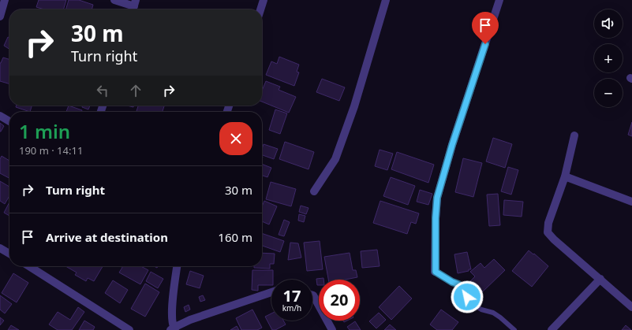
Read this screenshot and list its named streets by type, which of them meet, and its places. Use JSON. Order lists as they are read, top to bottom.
{
  "page": {
    "map_buttons": ["+", "−"],
    "turn": ["30 m", "Turn right"],
    "heading": ["1 min", "190 m · 14:11"],
    "list": [
      {
        "name": "Turn right",
        "value": "30 m"
      },
      {
        "name": "Arrive at destination",
        "value": "160 m"
      }
    ],
    "speed": "17 km/h",
    "limit": "20"
  }
}
